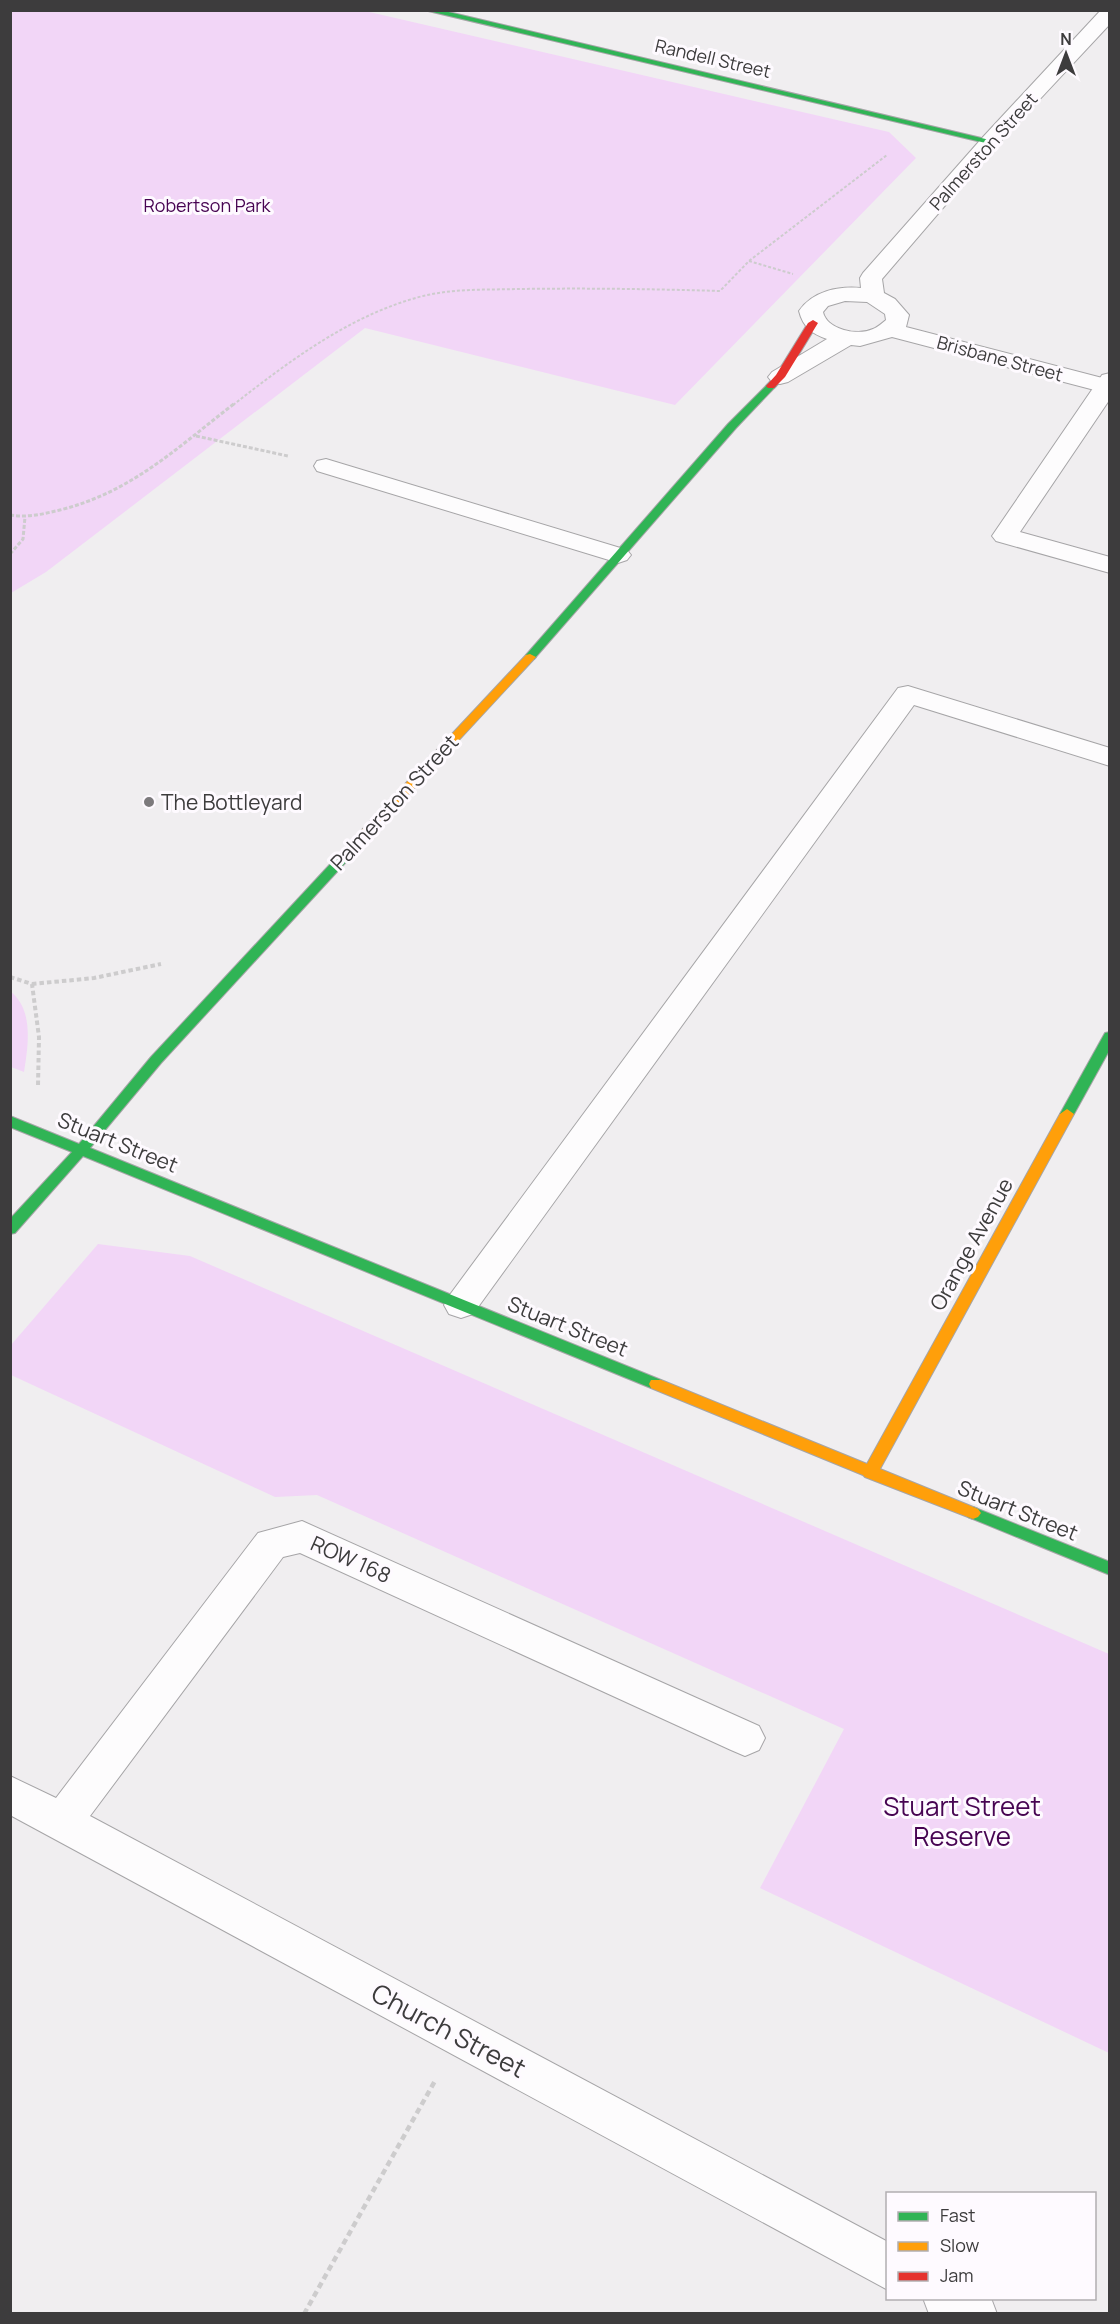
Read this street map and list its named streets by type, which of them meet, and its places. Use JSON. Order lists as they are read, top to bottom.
{
  "streets": {
    "street": [
      "Randell Street",
      "Palmerston Street",
      "Brisbane Street",
      "Stuart Street",
      "Orange Avenue",
      "ROW 168",
      "Church Street"
    ]
  },
  "crossings": [
    ["Randell Street", "Palmerston Street"],
    ["Palmerston Street", "Stuart Street"],
    ["Stuart Street", "Orange Avenue"],
    ["ROW 168", "Church Street"]
  ],
  "parks": ["Robertson Park", "Stuart Street Reserve"],
  "places": ["The Bottleyard"],
  "legend": ["Fast", "Slow", "Jam"],
  "north": "top"
}
